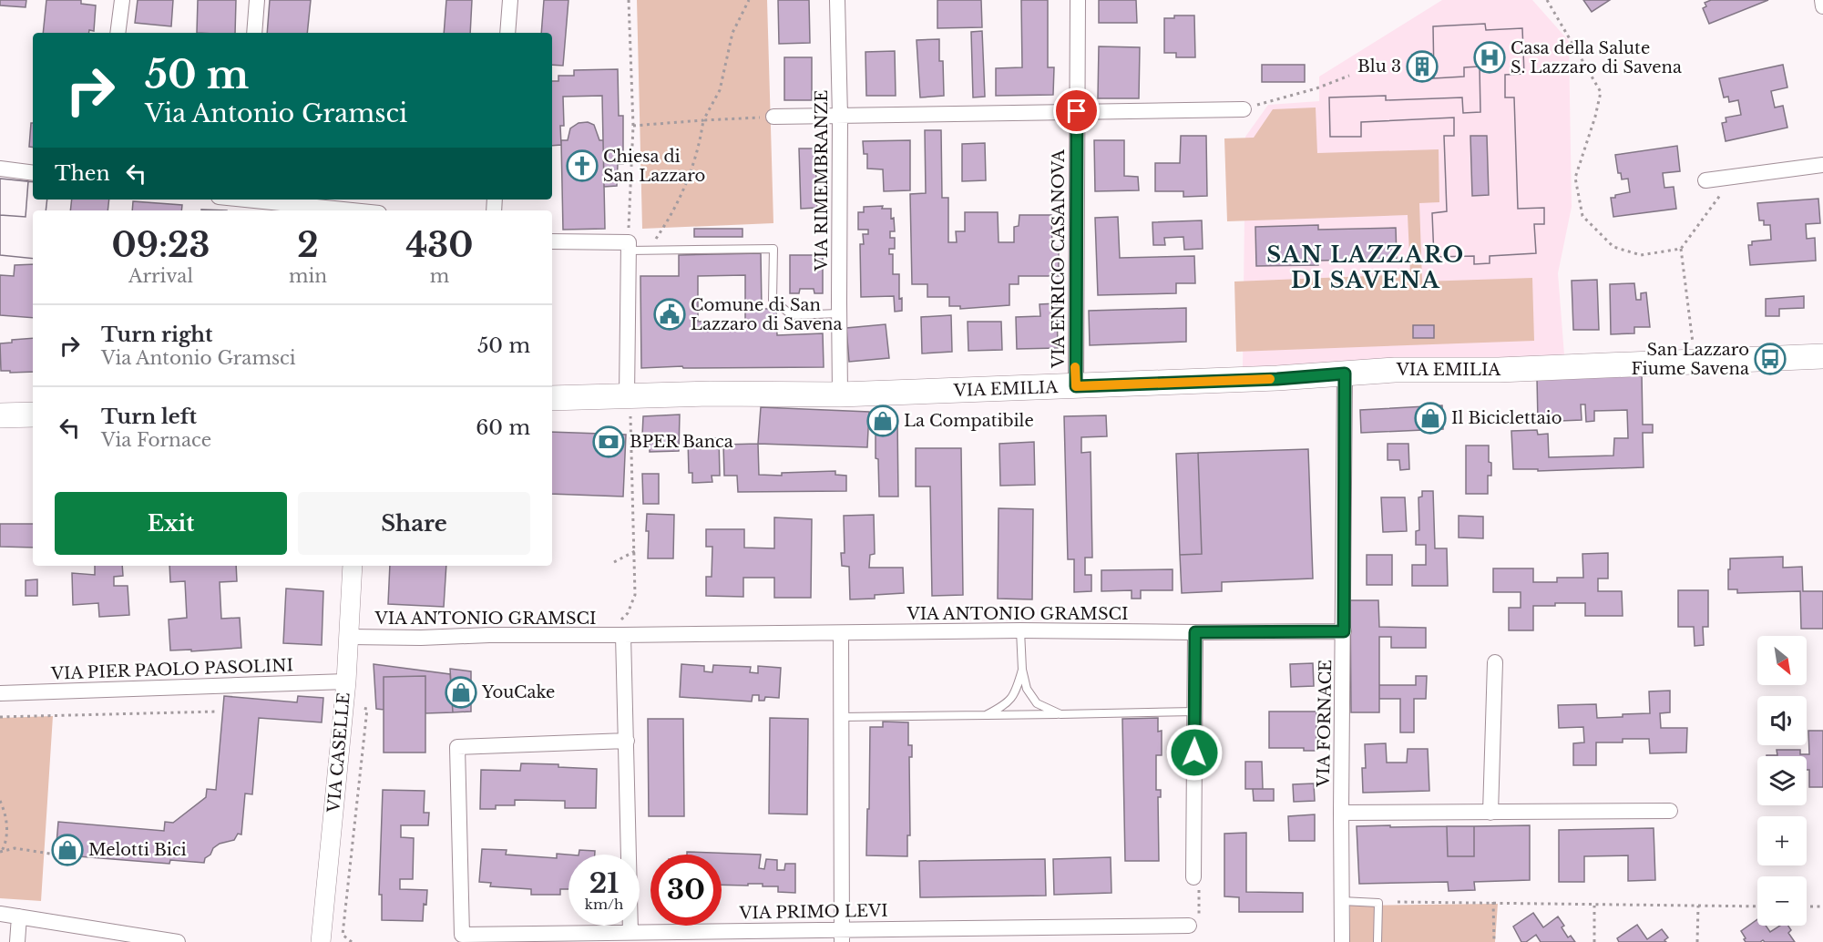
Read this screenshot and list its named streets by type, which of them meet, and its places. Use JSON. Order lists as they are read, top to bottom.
{
  "streets": {
    "main road": ["VIA EMILIA"],
    "street": [
      "VIA RIMEMBRANZE",
      "VIA ENRICO CASANOVA",
      "VIA ANTONIO GRAMSCI",
      "VIA PIER PAOLO PASOLINI",
      "VIA FORNACE",
      "VIA CASELLE",
      "VIA PRIMO LEVI"
    ]
  },
  "crossings": [
    ["VIA RIMEMBRANZE", "VIA EMILIA"],
    ["VIA ENRICO CASANOVA", "VIA EMILIA"],
    ["VIA EMILIA", "VIA FORNACE"],
    ["VIA ANTONIO GRAMSCI", "VIA FORNACE"],
    ["VIA ANTONIO GRAMSCI", "VIA CASELLE"],
    ["VIA PIER PAOLO PASOLINI", "VIA CASELLE"]
  ],
  "districts": ["SAN LAZZARO DI SAVENA"],
  "places": {
    "hospital": ["Casa della Salute S. Lazzaro di Savena"],
    "building": ["Blu 3"],
    "church": ["Chiesa di San Lazzaro"],
    "public building": ["Comune di San Lazzaro di Savena"],
    "bus stop": ["San Lazzaro Fiume Savena"],
    "shop": [
      "Il Biciclettaio",
      "La Compatibile",
      "YouCake",
      "Melotti Bici"
    ],
    "bank": ["BPER Banca"]
  },
  "north": "bottom right",
  "page": {
    "turn": ["50 m", "Via Antonio Gramsci"],
    "then": "Then",
    "eta": [
      "09:23",
      "Arrival",
      "2",
      "min",
      "430",
      "m"
    ],
    "list": [
      {
        "name": "Turn right",
        "note": "Via Antonio Gramsci",
        "value": "50 m"
      },
      {
        "name": "Turn left",
        "note": "Via Fornace",
        "value": "60 m"
      }
    ],
    "buttons": ["Exit", "Share"],
    "map_buttons": ["+", "−"],
    "speed": "21 km/h",
    "limit": "30"
  }
}
